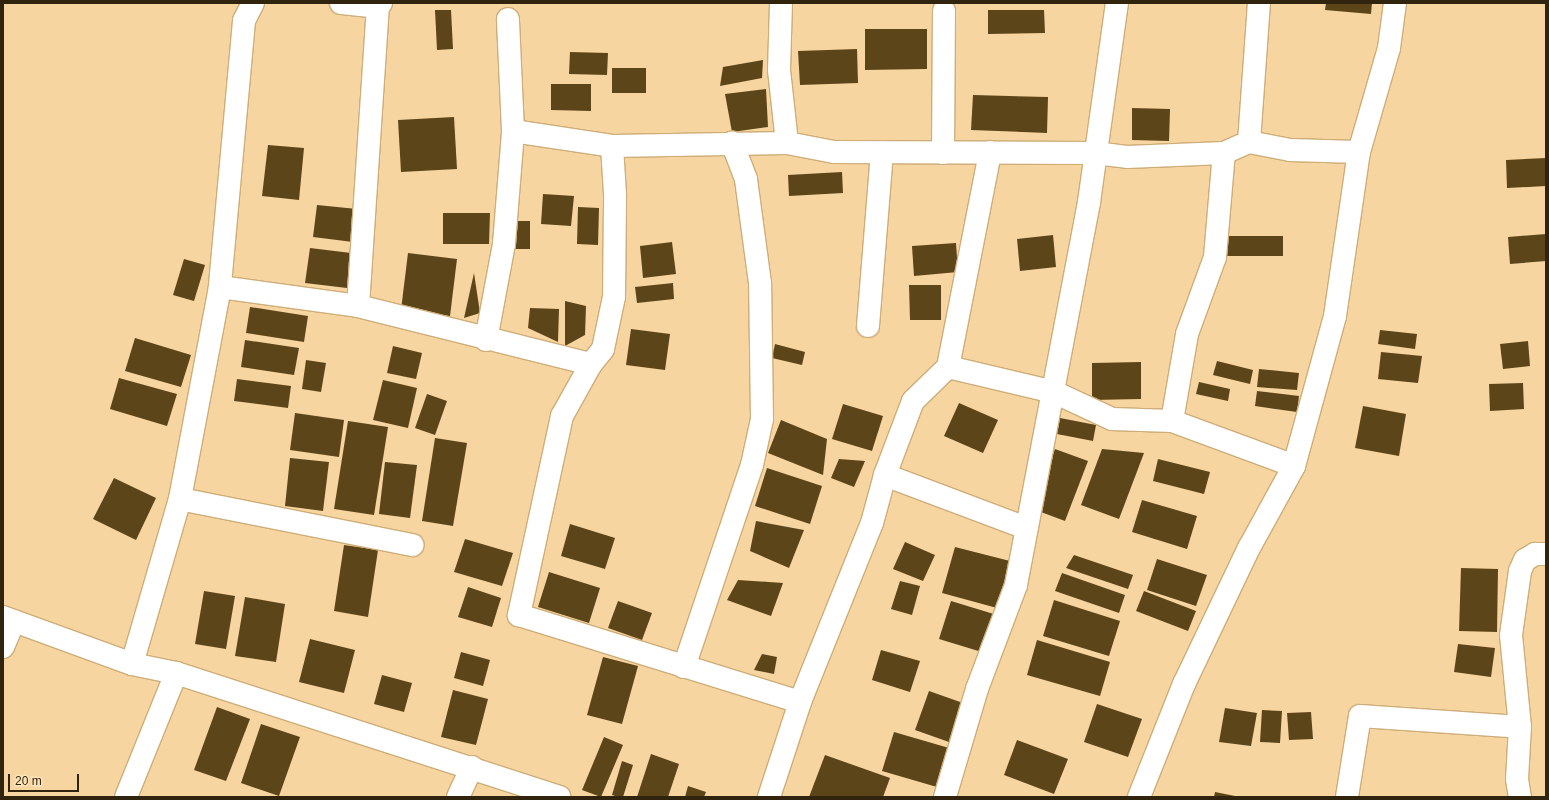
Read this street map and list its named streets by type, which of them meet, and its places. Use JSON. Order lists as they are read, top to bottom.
{
  "scale_bar": "20 m"
}
